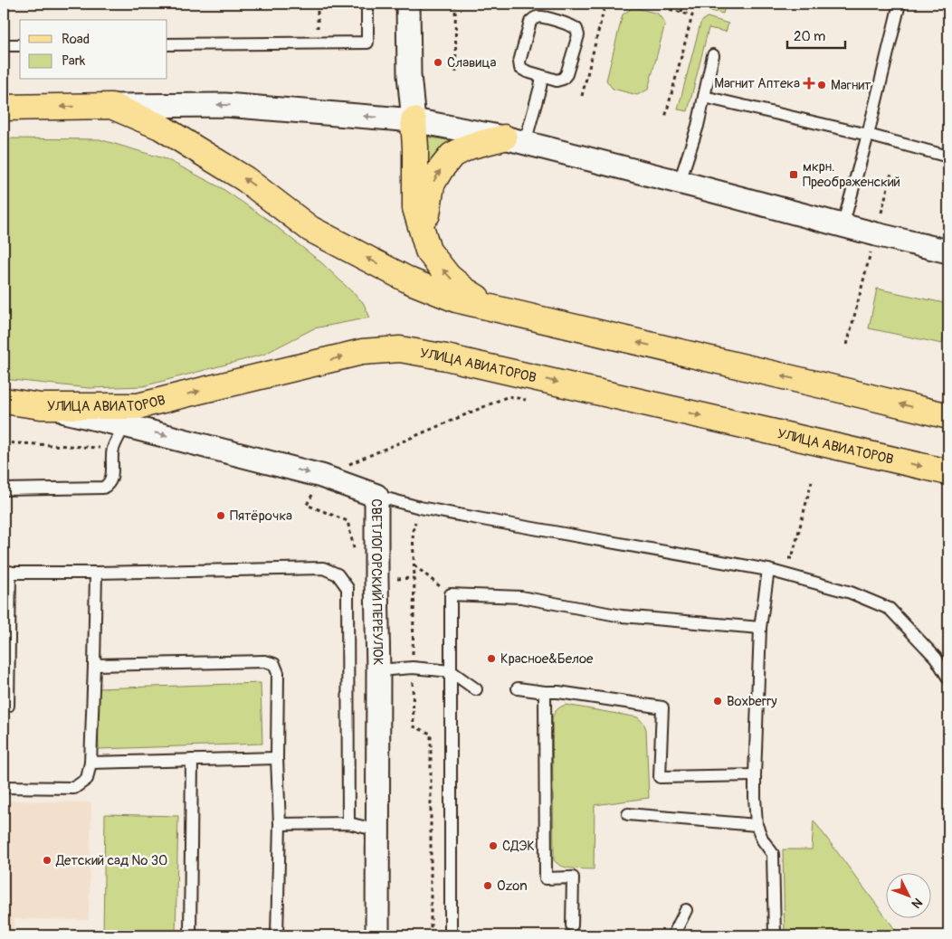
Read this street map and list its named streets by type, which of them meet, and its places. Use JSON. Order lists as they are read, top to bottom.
{
  "streets": {
    "main road": ["УЛИЦА АВИАТОРОВ"],
    "street": ["СВЕТЛОГОРСКИЙ ПЕРЕУЛОК"]
  },
  "crossings": [
    ["УЛИЦА АВИАТОРОВ", "СВЕТЛОГОРСКИЙ ПЕРЕУЛОК"]
  ],
  "places": {
    "other": [
      "Славица",
      "Магнит",
      "Пятёрочка",
      "Красное&Белое",
      "Boxberry",
      "СДЭК",
      "Детский сад № 30",
      "Ozon"
    ],
    "health": ["Магнит Аптека"],
    "transit": ["мкрн. Преображенский"]
  },
  "legend": ["Road", "Park"],
  "scale_bar": "20 m",
  "north": "bottom right"
}
